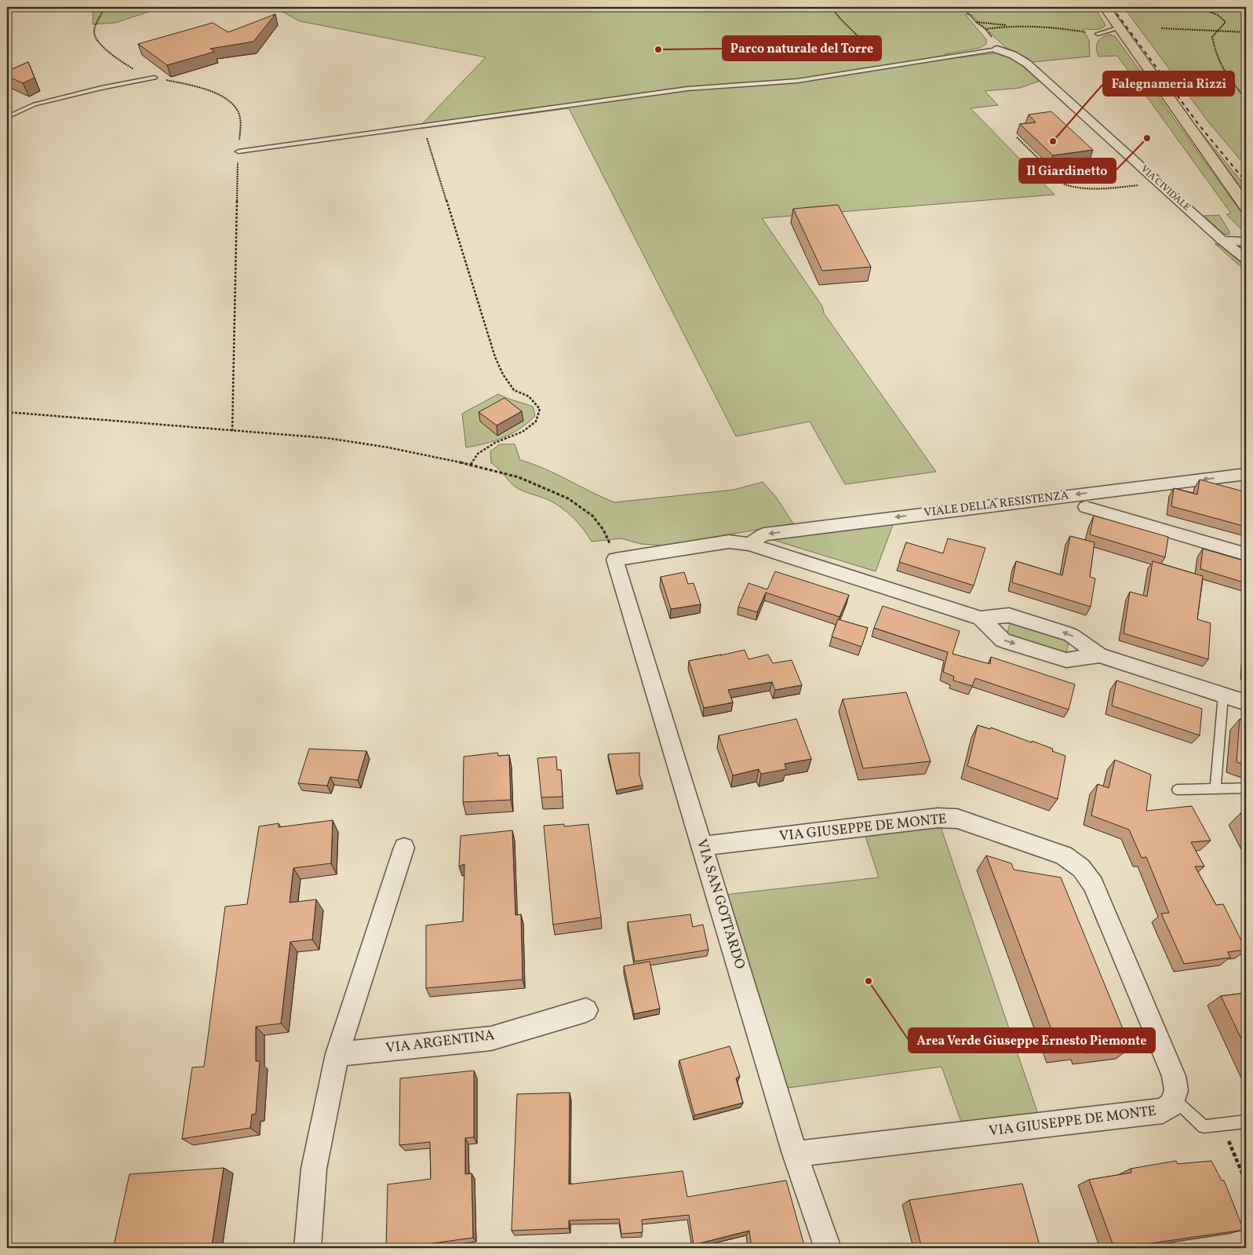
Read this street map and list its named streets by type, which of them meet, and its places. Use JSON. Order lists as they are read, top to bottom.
{
  "streets": {
    "street": [
      "VIA CIVIDALE",
      "VIALE DELLA RESISTENZA",
      "VIA GIUSEPPE DE MONTE",
      "VIA SAN GOTTARDO",
      "VIA ARGENTINA"
    ]
  },
  "crossings": [
    ["VIA GIUSEPPE DE MONTE", "VIA SAN GOTTARDO"]
  ],
  "places": [
    "Parco naturale del Torre",
    "Il Giardinetto",
    "Falegnameria Rizzi",
    "Area Verde Giuseppe Ernesto Piemonte"
  ]
}
